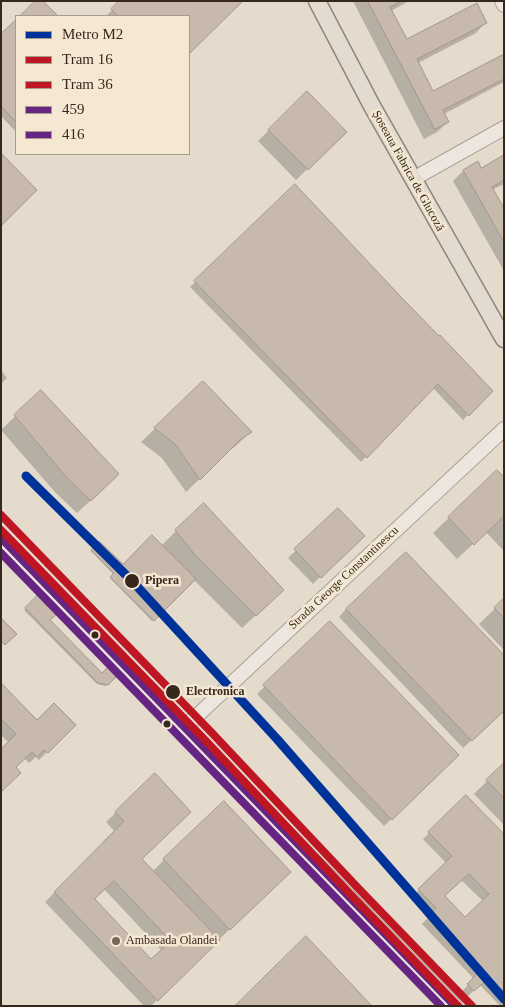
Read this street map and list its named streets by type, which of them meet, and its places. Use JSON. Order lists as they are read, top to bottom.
{
  "streets": {
    "main road": ["Șoseaua Fabrica de Glucoză"],
    "street": ["Strada George Constantinescu"]
  },
  "places": ["Pipera", "Electronica", "Ambasada Olandei"],
  "lines": [
    "metro line M2",
    "tram line 16",
    "tram line 36",
    "transit line 459",
    "transit line 416"
  ],
  "legend": [
    "Metro M2",
    "Tram 16",
    "Tram 36",
    "459",
    "416"
  ]
}
